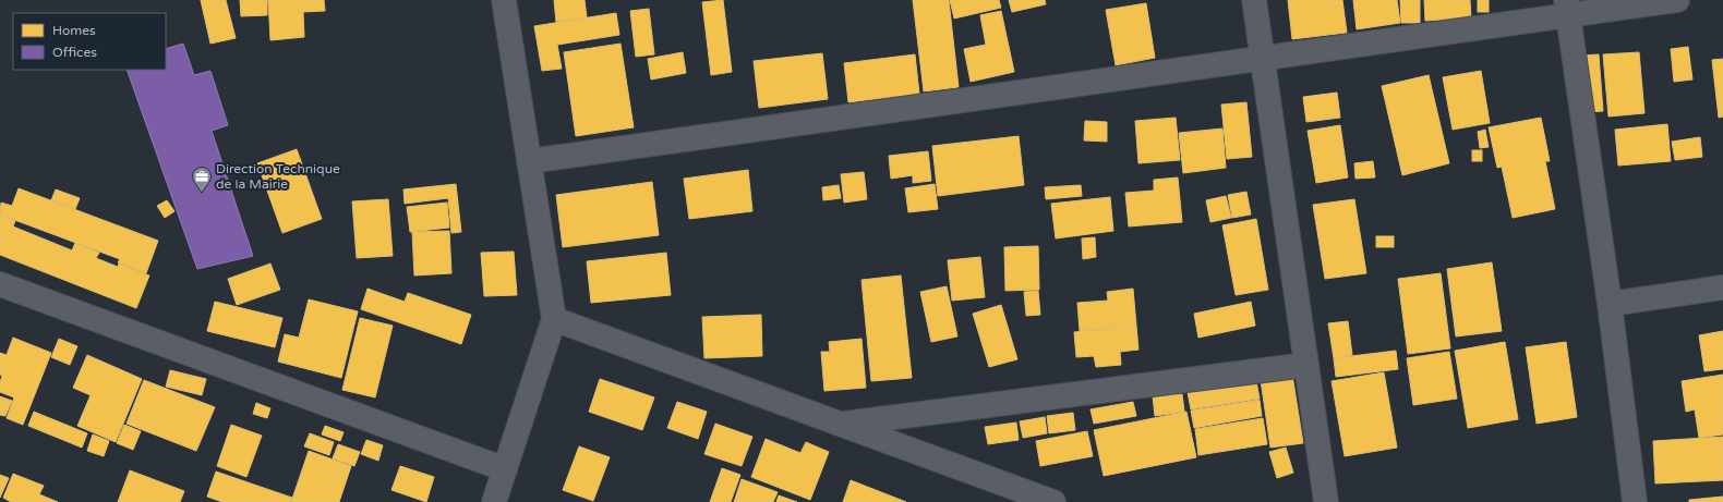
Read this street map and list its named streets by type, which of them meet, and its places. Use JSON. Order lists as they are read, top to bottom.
{
  "places": {
    "office": ["Direction Technique de la Mairie"]
  },
  "legend": ["Homes", "Offices"]
}
